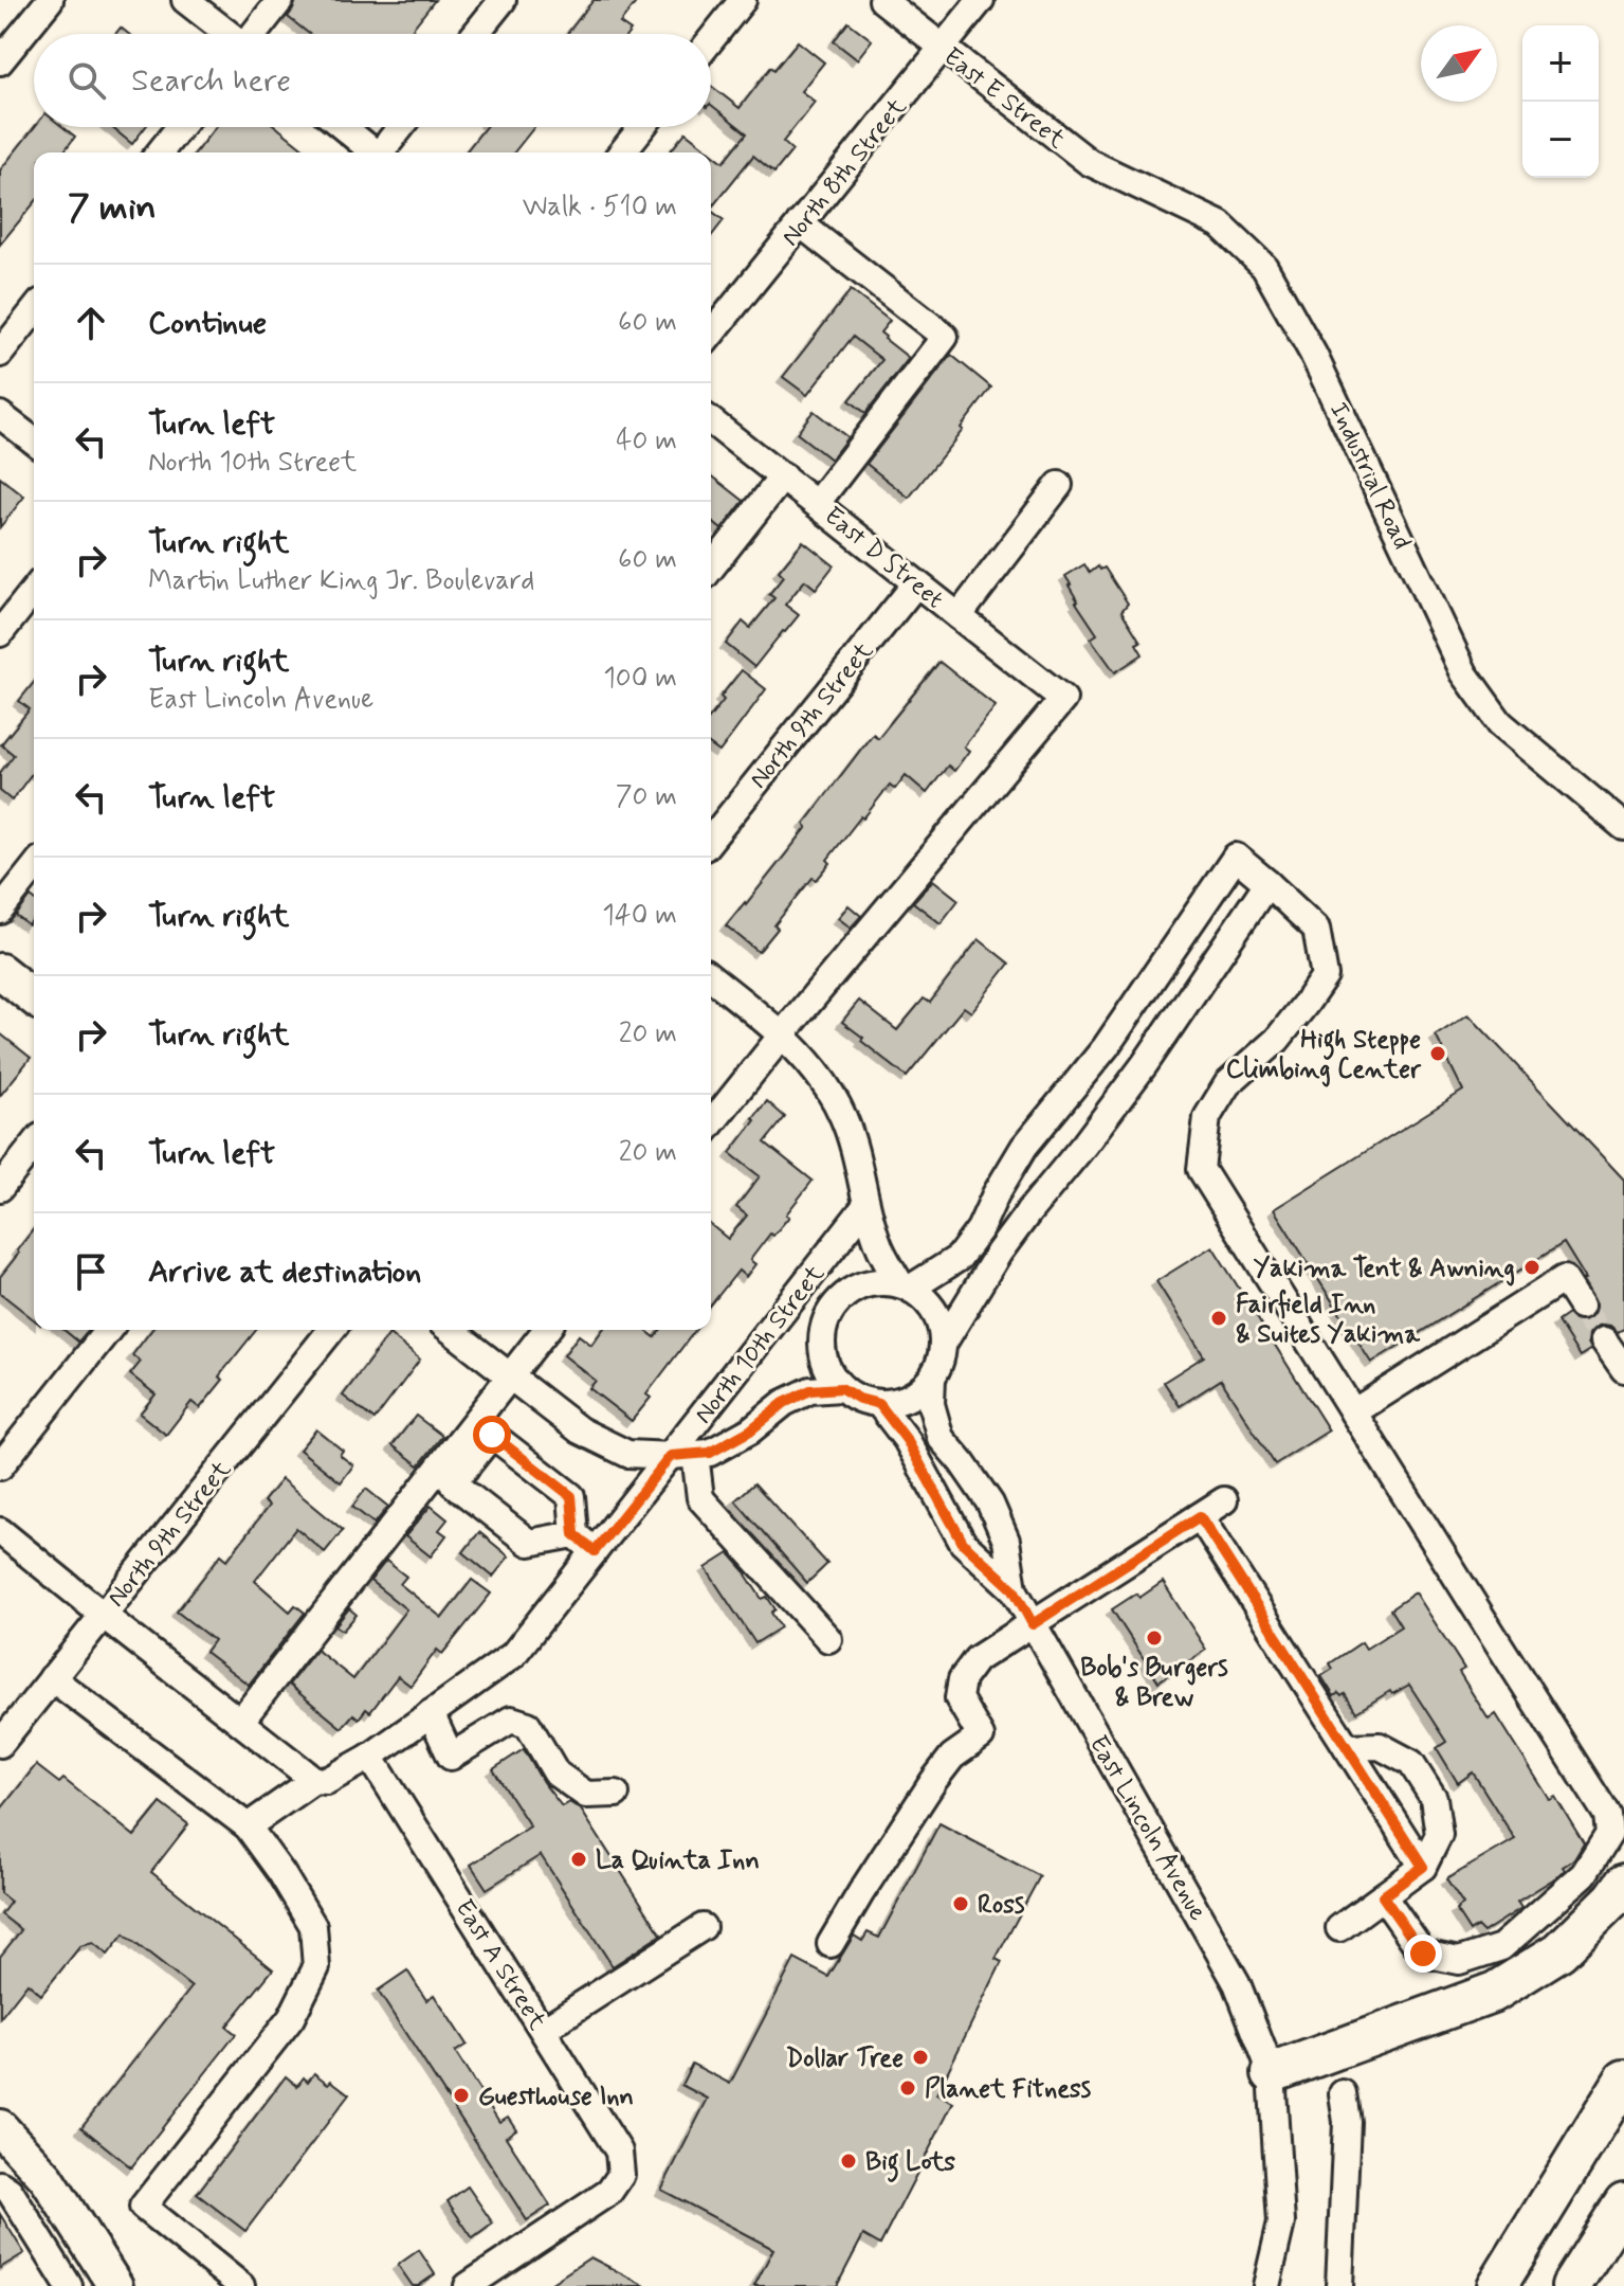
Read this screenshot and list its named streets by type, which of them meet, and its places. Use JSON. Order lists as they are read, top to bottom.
{
  "streets": {
    "street": [
      "East E Street",
      "North 8th Street",
      "Industrial Road",
      "East D Street",
      "North 9th Street",
      "North 10th Street",
      "East Lincoln Avenue",
      "East A Street"
    ]
  },
  "crossings": [
    ["East E Street", "North 8th Street"],
    ["East E Street", "Industrial Road"],
    ["East D Street", "North 9th Street"],
    ["North 10th Street", "East A Street"]
  ],
  "places": [
    "High Steppe Climbing Center",
    "Yakima Tent & Awning",
    "Fairfield Inn & Suites Yakima",
    "Bob's Burgers & Brew",
    "La Quinta Inn",
    "Ross",
    "Dollar Tree",
    "Planet Fitness",
    "Guesthouse Inn",
    "Big Lots"
  ],
  "north": "top right",
  "page": {
    "map_buttons": ["+", "−"],
    "search": "Search here",
    "heading": ["7 min", "Walk · 510 m"],
    "list": [
      ["Continue", "60 m"],
      ["Turn left", "North 10th Street", "40 m"],
      ["Turn right", "Martin Luther King Jr. Boulevard", "60 m"],
      ["Turn right", "East Lincoln Avenue", "100 m"],
      ["Turn left", "70 m"],
      ["Turn right", "140 m"],
      ["Turn right", "20 m"],
      ["Turn left", "20 m"],
      "Arrive at destination"
    ]
  }
}
